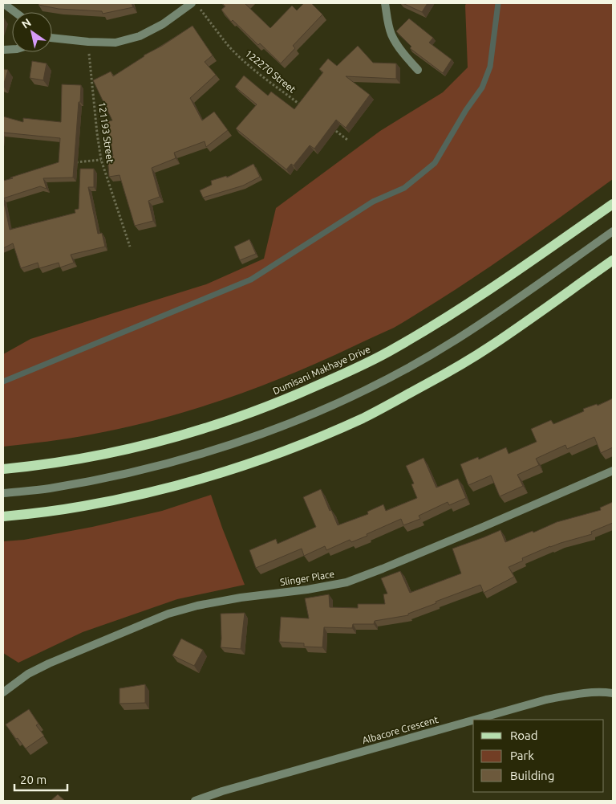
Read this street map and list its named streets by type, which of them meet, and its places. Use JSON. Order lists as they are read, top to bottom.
{
  "streets": {
    "main road": ["Dumisani Makhaye Drive"],
    "street": ["Slinger Place", "Albacore Crescent"],
    "path": ["122270 Street", "121193 Street"]
  },
  "legend": ["Road", "Park", "Building"],
  "scale_bar": "20 m",
  "north": "top left"
}
